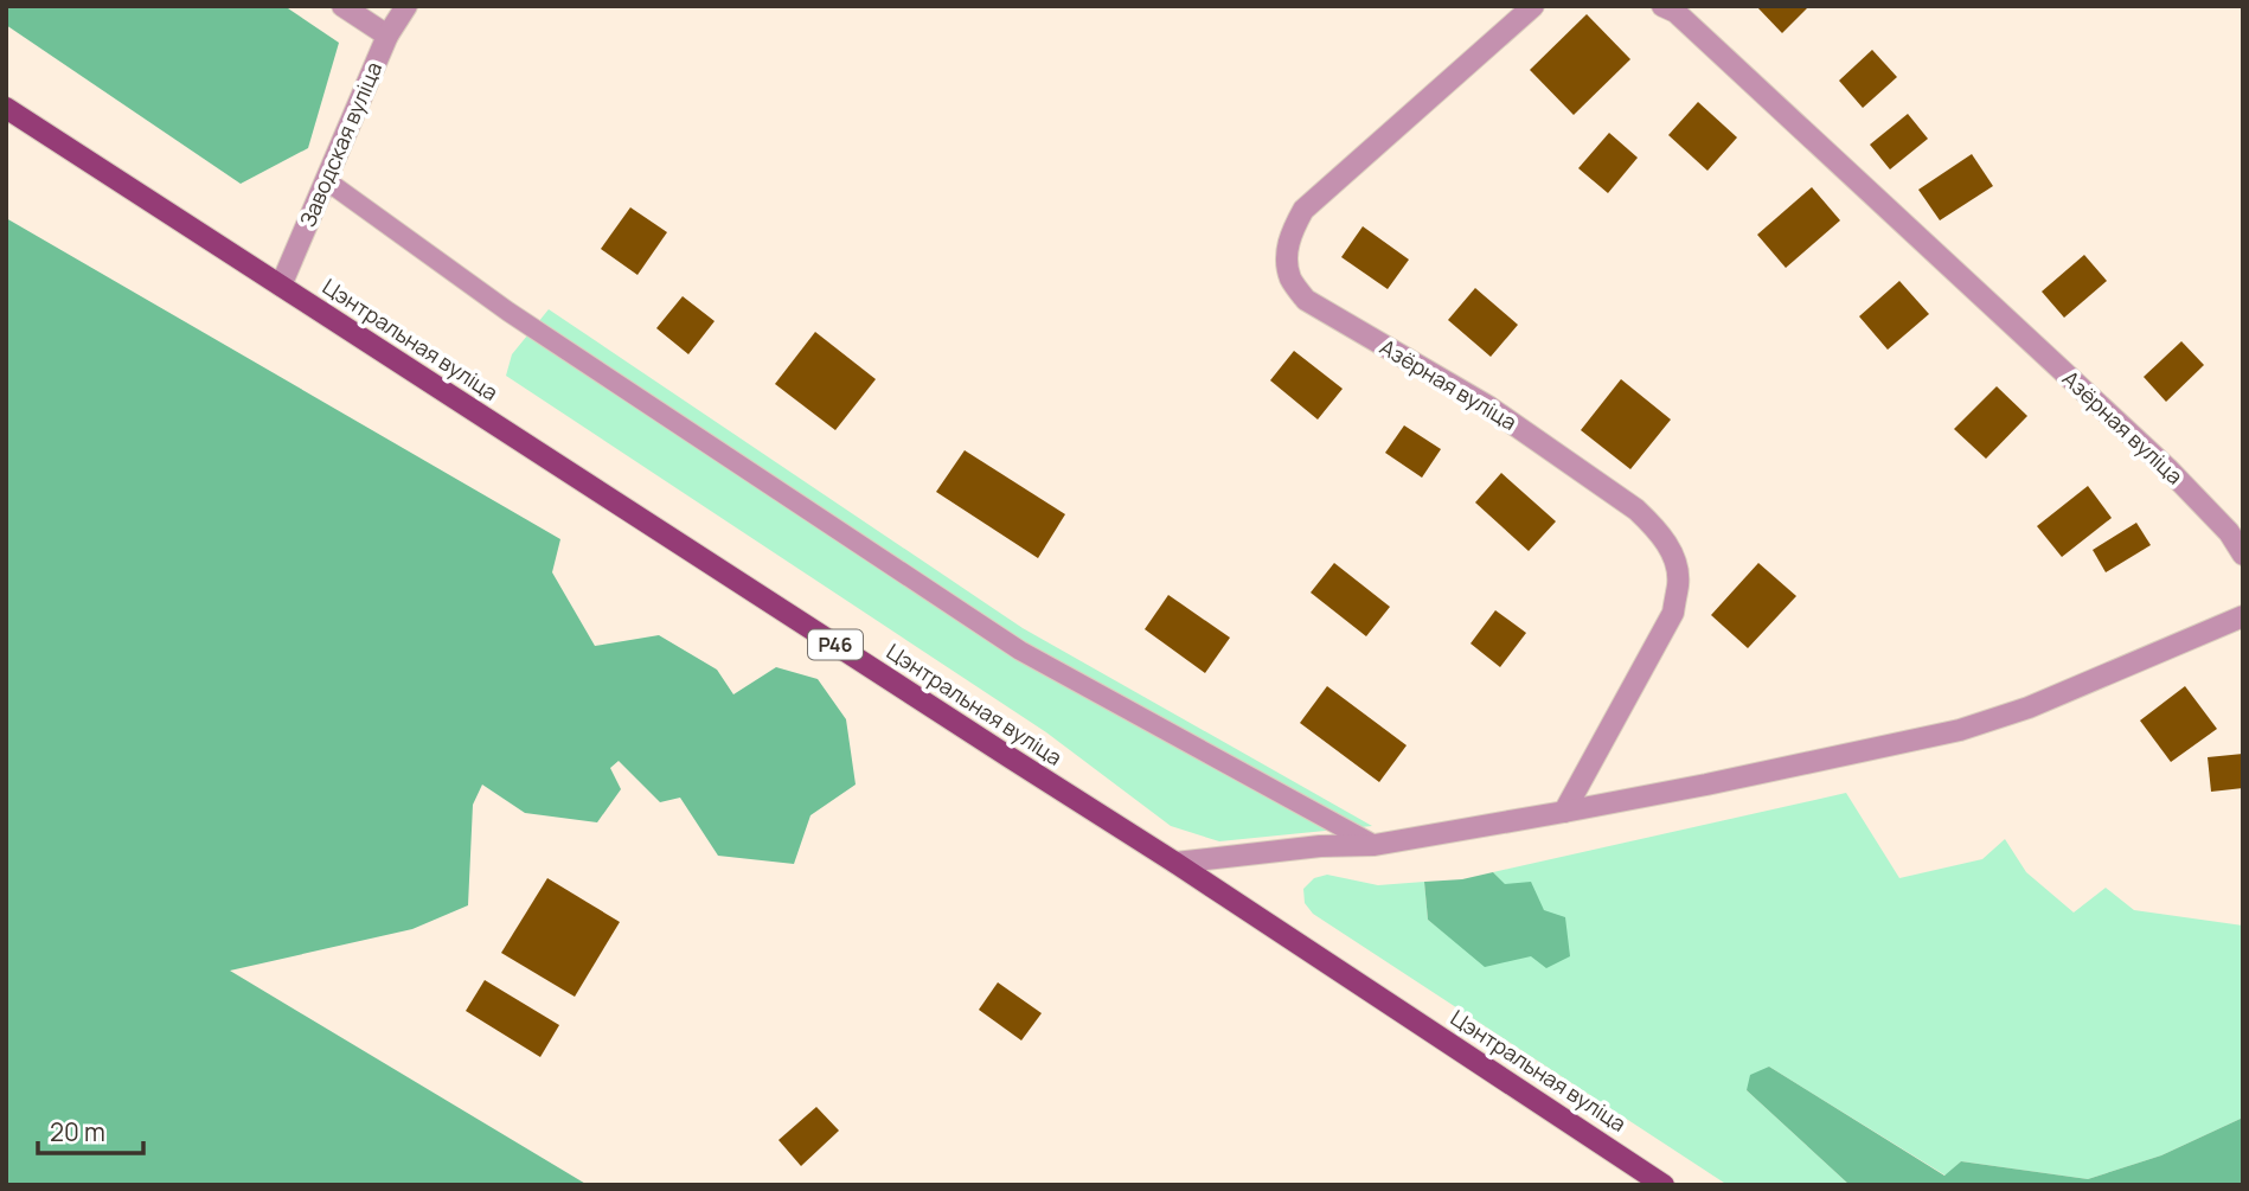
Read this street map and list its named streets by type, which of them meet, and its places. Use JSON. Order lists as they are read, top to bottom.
{
  "streets": {
    "main road": ["Цэнтральная вуліца", "Р46"],
    "street": ["Заводская вуліца", "Азёрная вуліца"]
  },
  "crossings": [
    ["Заводская вуліца", "Цэнтральная вуліца"]
  ],
  "scale_bar": "20 m"
}
